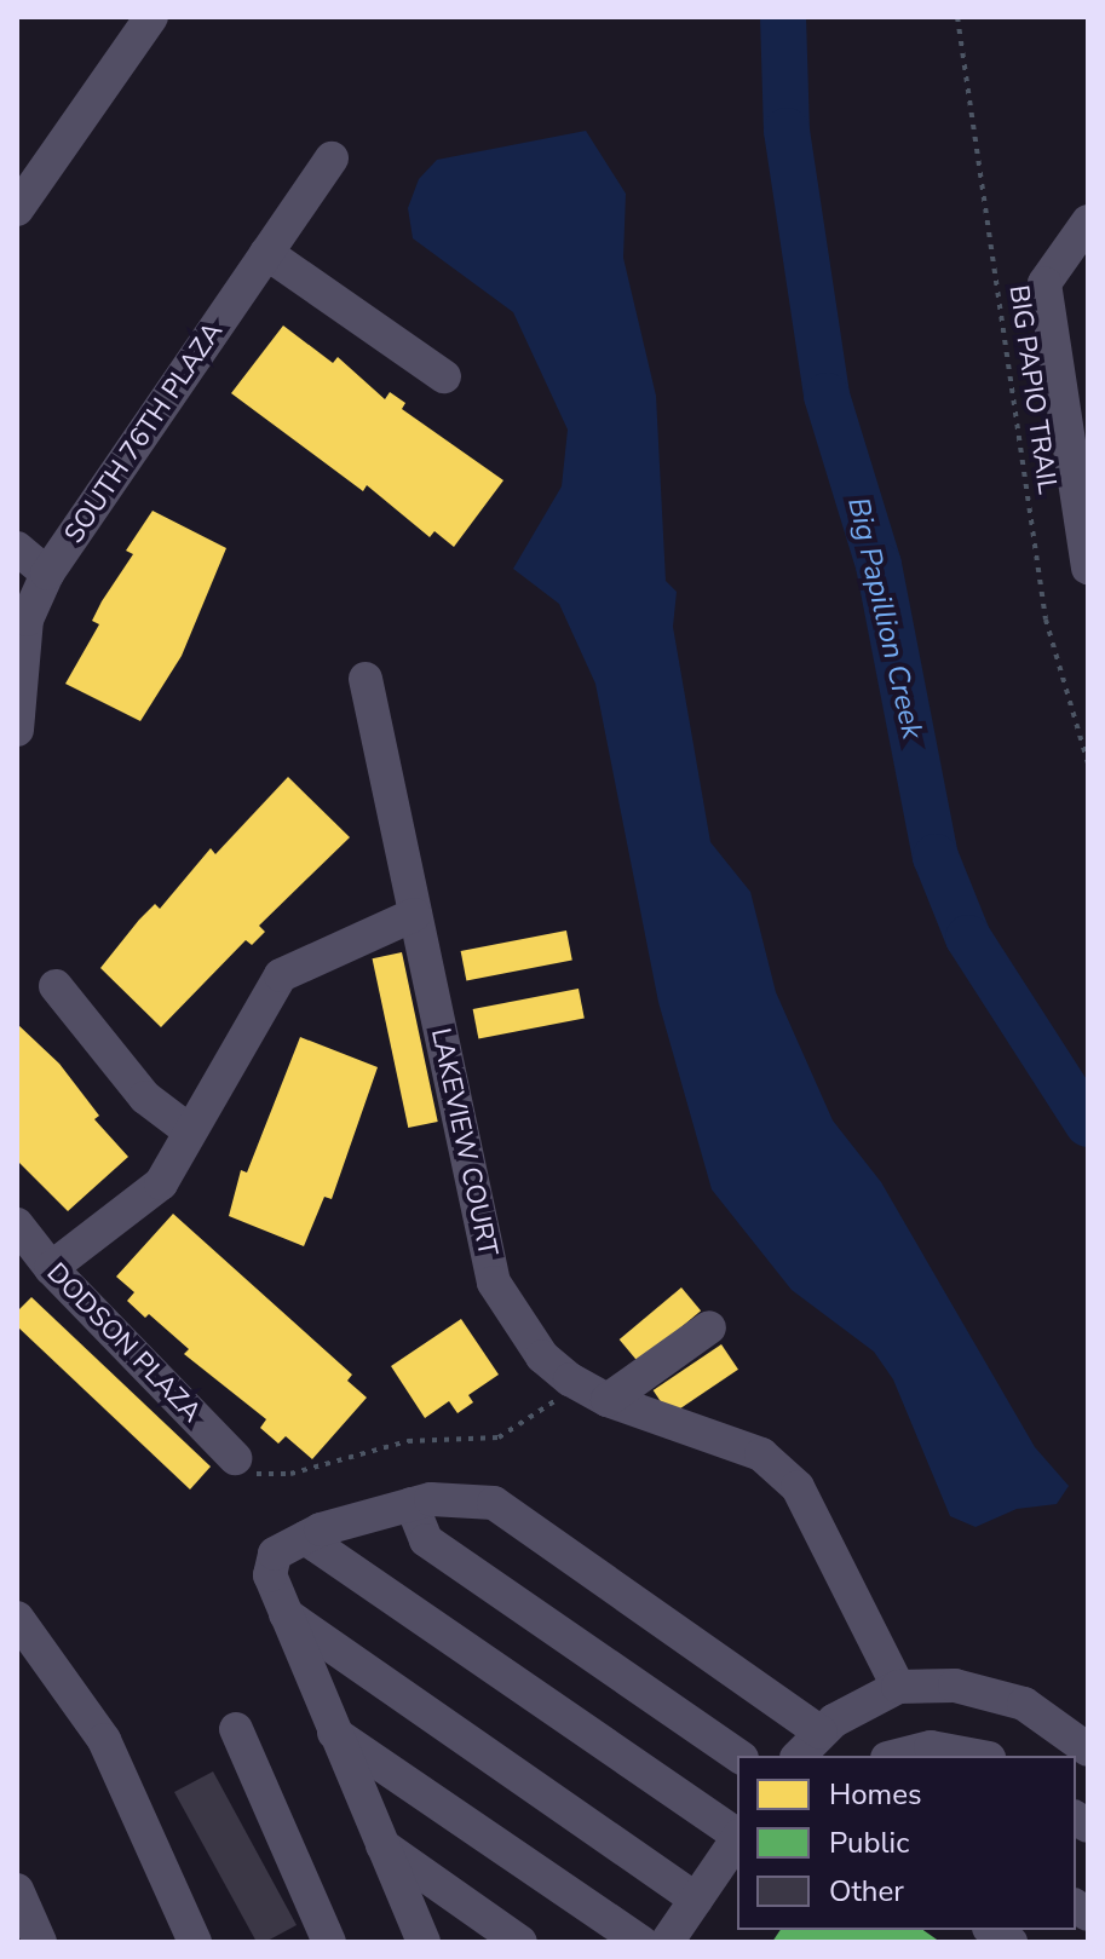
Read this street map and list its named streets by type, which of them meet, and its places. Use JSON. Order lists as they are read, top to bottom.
{
  "streets": {
    "street": ["SOUTH 76TH PLAZA", "LAKEVIEW COURT", "DODSON PLAZA"],
    "path": ["BIG PAPIO TRAIL"]
  },
  "water": ["Big Papillion Creek"],
  "legend": ["Homes", "Public", "Other"]
}
